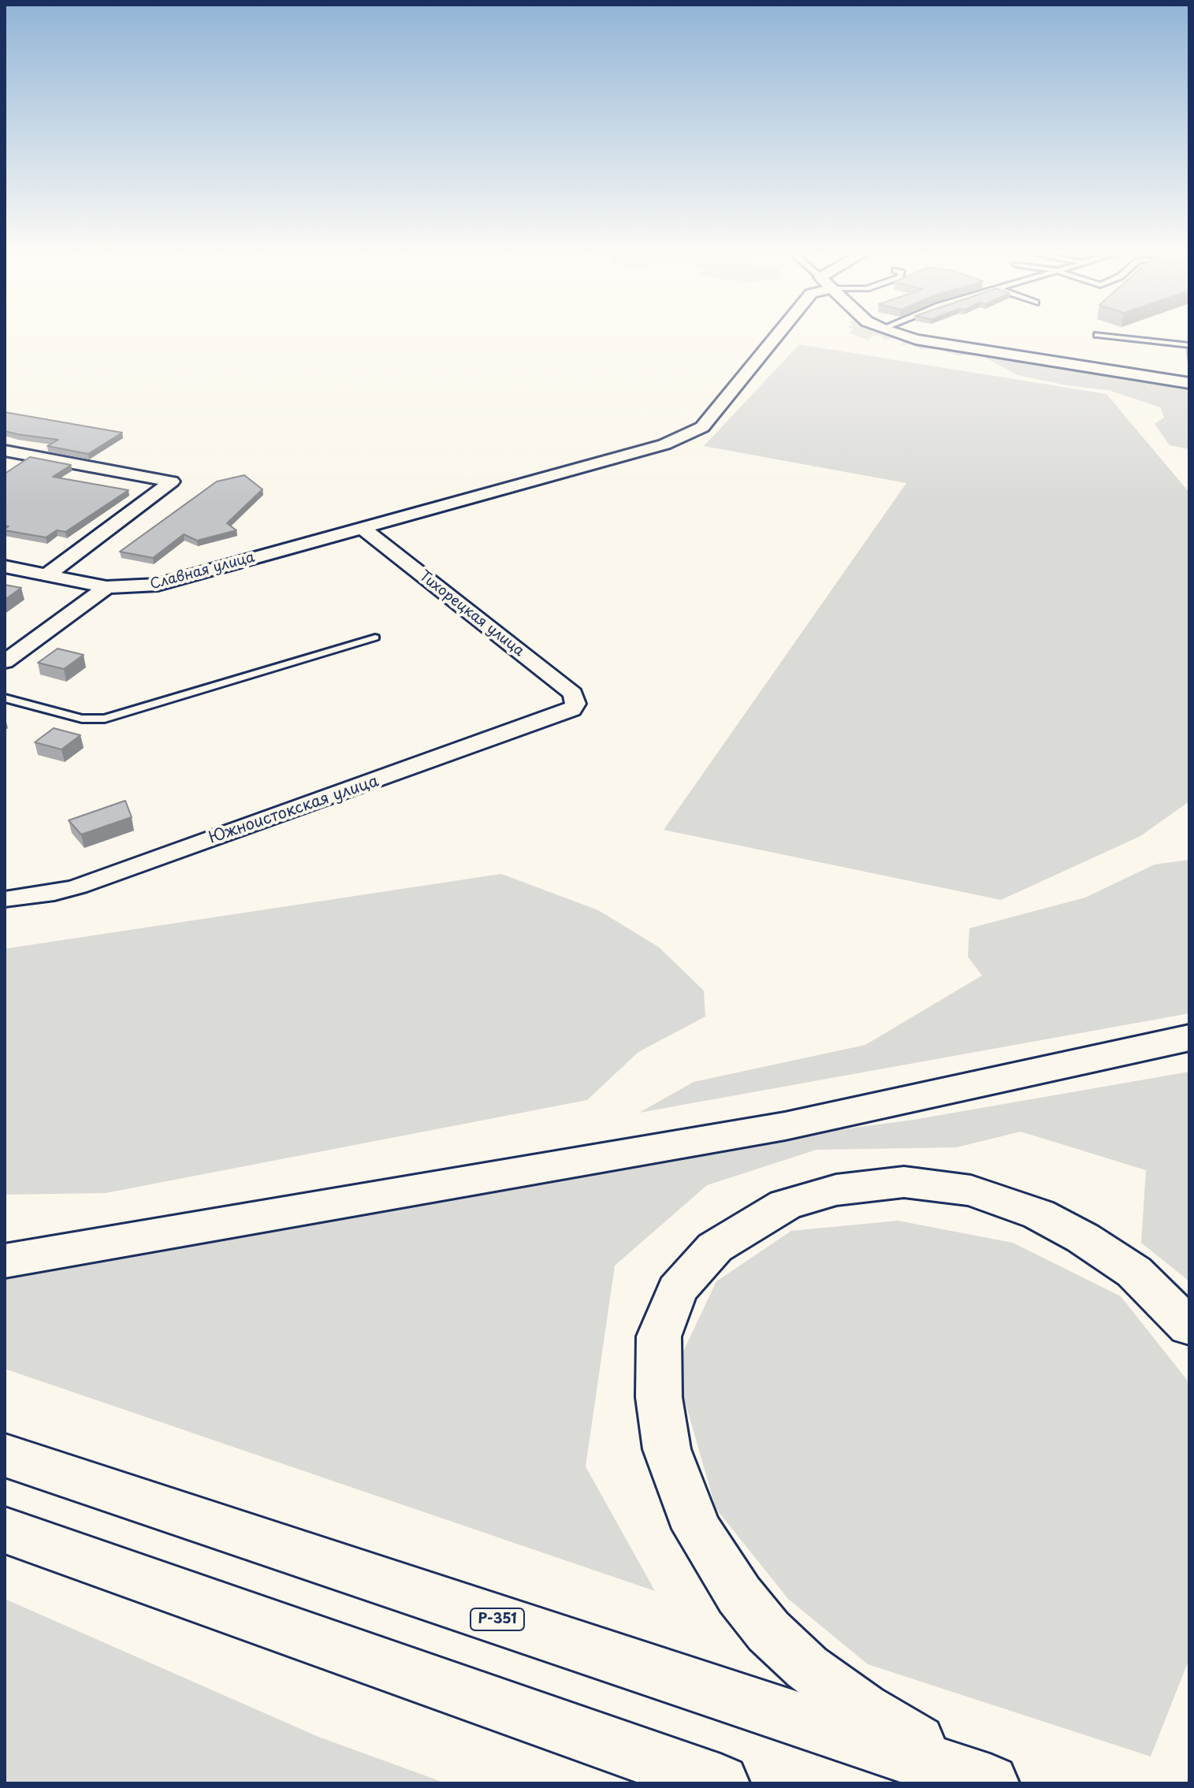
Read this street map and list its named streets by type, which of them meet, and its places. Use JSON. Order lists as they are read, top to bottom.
{
  "streets": {
    "highway": ["Р-351"],
    "street": ["Славная улица", "Тихорецкая улица", "Южноистокская улица"]
  },
  "crossings": [
    ["Славная улица", "Тихорецкая улица"],
    ["Тихорецкая улица", "Южноистокская улица"]
  ]
}
